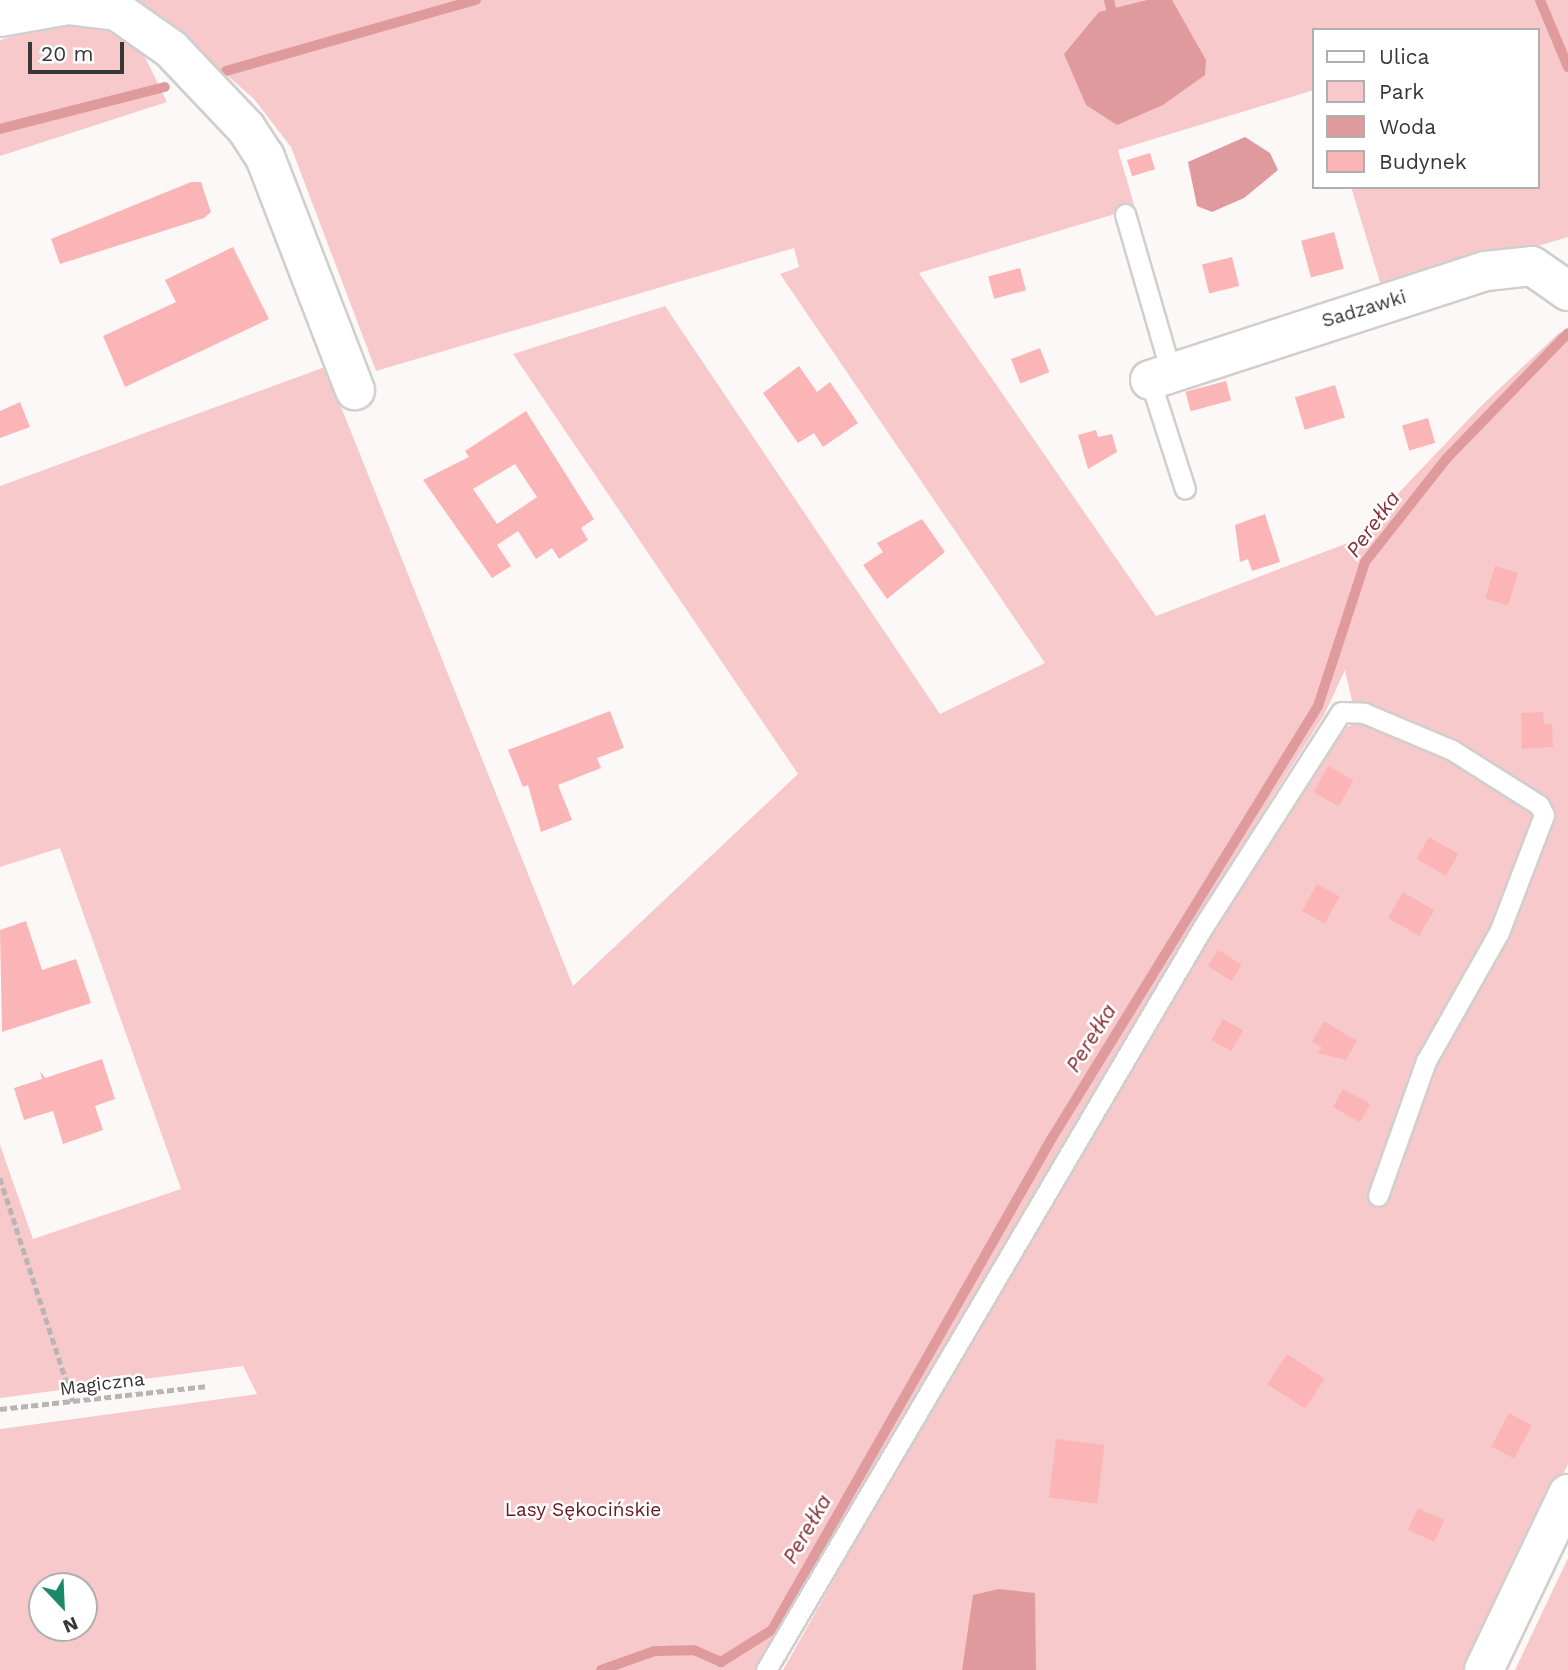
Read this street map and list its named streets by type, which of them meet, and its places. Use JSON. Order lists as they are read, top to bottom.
{
  "streets": {
    "street": ["Sadzawki"],
    "path": ["Magiczna"]
  },
  "water": ["Perełka"],
  "parks": ["Lasy Sękocińskie"],
  "legend": [
    "Ulica",
    "Park",
    "Woda",
    "Budynek"
  ],
  "scale_bar": "20 m",
  "north": "bottom right"
}
